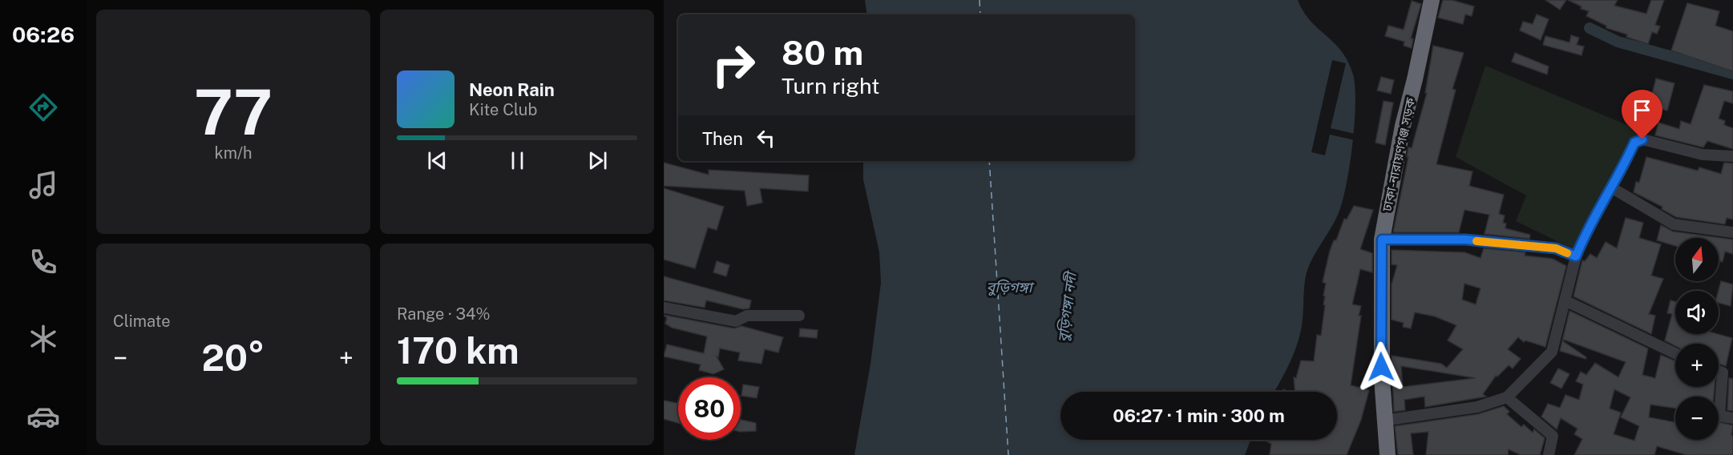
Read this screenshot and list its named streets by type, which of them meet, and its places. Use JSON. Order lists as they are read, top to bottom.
{
  "streets": {
    "highway": ["ঢাকা-নারায়ণগঞ্জ সড়ক"]
  },
  "water": ["বুড়িগঙ্গা", "বুড়িগঙ্গা নদী"],
  "north": "top",
  "page": {
    "tabs": "06:26",
    "tile": [
      ["77", "km/h"],
      "Climate",
      ["Range · 34%", "170 km"]
    ],
    "turn": ["80 m", "Turn right"],
    "song": ["Neon Rain", "Kite Club"],
    "then": "Then",
    "map_buttons": ["+", "−"],
    "heat": ["−", "20°", "+"],
    "limit": "80",
    "trip": "06:27 · 1 min · 300 m"
  }
}
